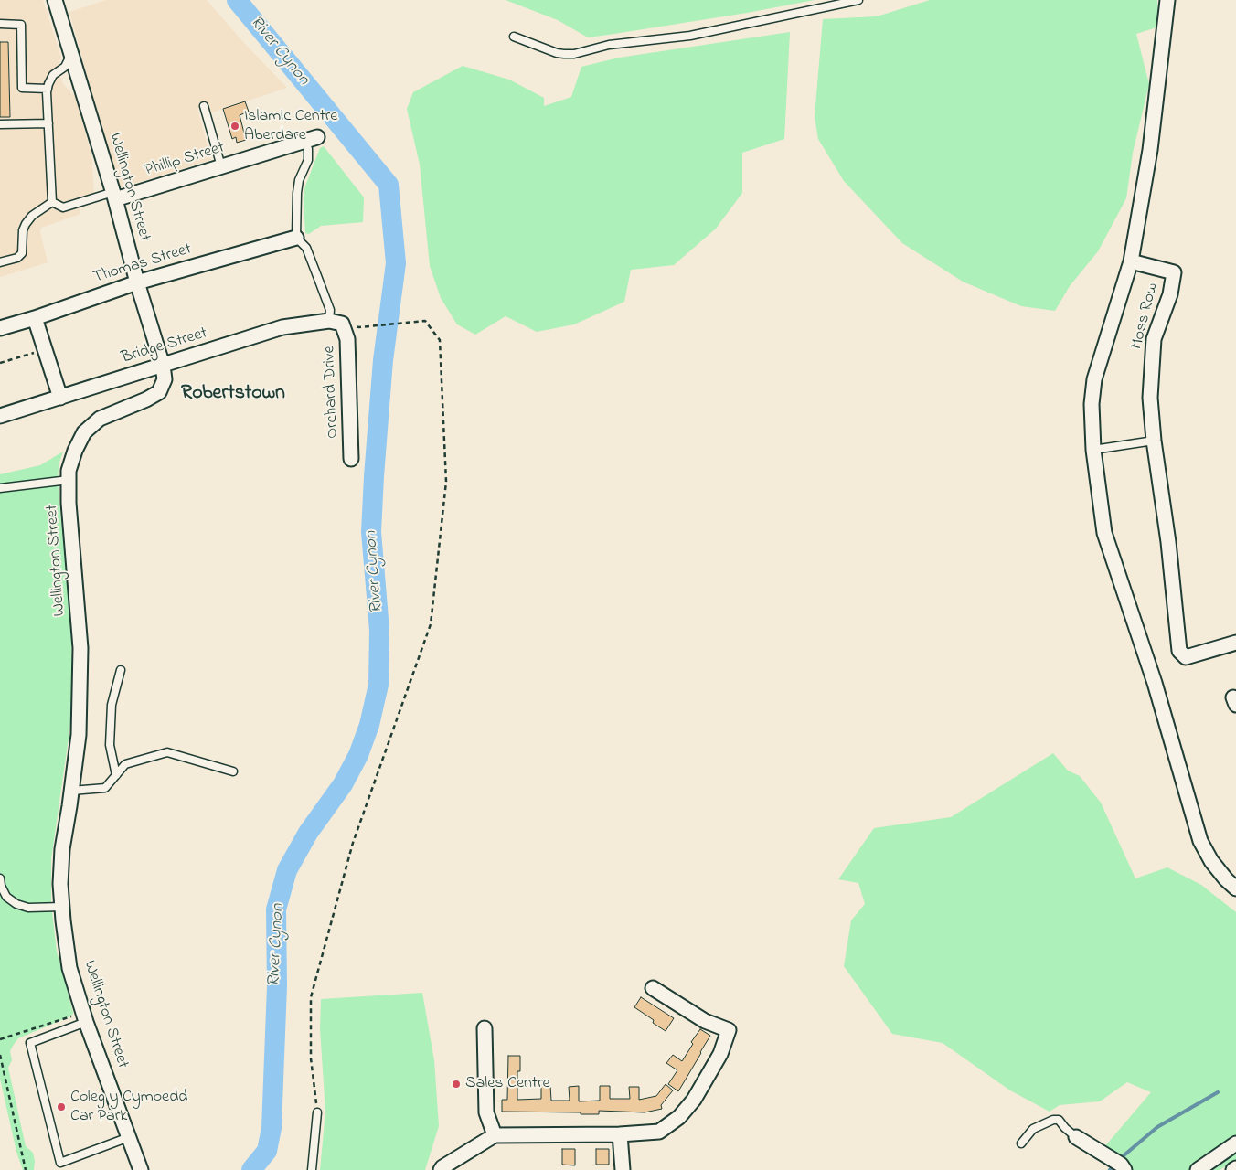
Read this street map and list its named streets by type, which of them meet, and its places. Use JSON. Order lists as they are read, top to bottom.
{
  "streets": {
    "street": [
      "Phillip Street",
      "Wellington Street",
      "Thomas Street",
      "Moss Row",
      "Bridge Street",
      "Orchard Drive"
    ]
  },
  "crossings": [
    ["Phillip Street", "Wellington Street"],
    ["Wellington Street", "Thomas Street"],
    ["Wellington Street", "Bridge Street"],
    ["Bridge Street", "Orchard Drive"]
  ],
  "districts": ["Robertstown"],
  "water": ["River Cynon"],
  "places": ["Islamic Centre Aberdare", "Sales Centre", "Coleg y Cymoedd Car Park"]
}
